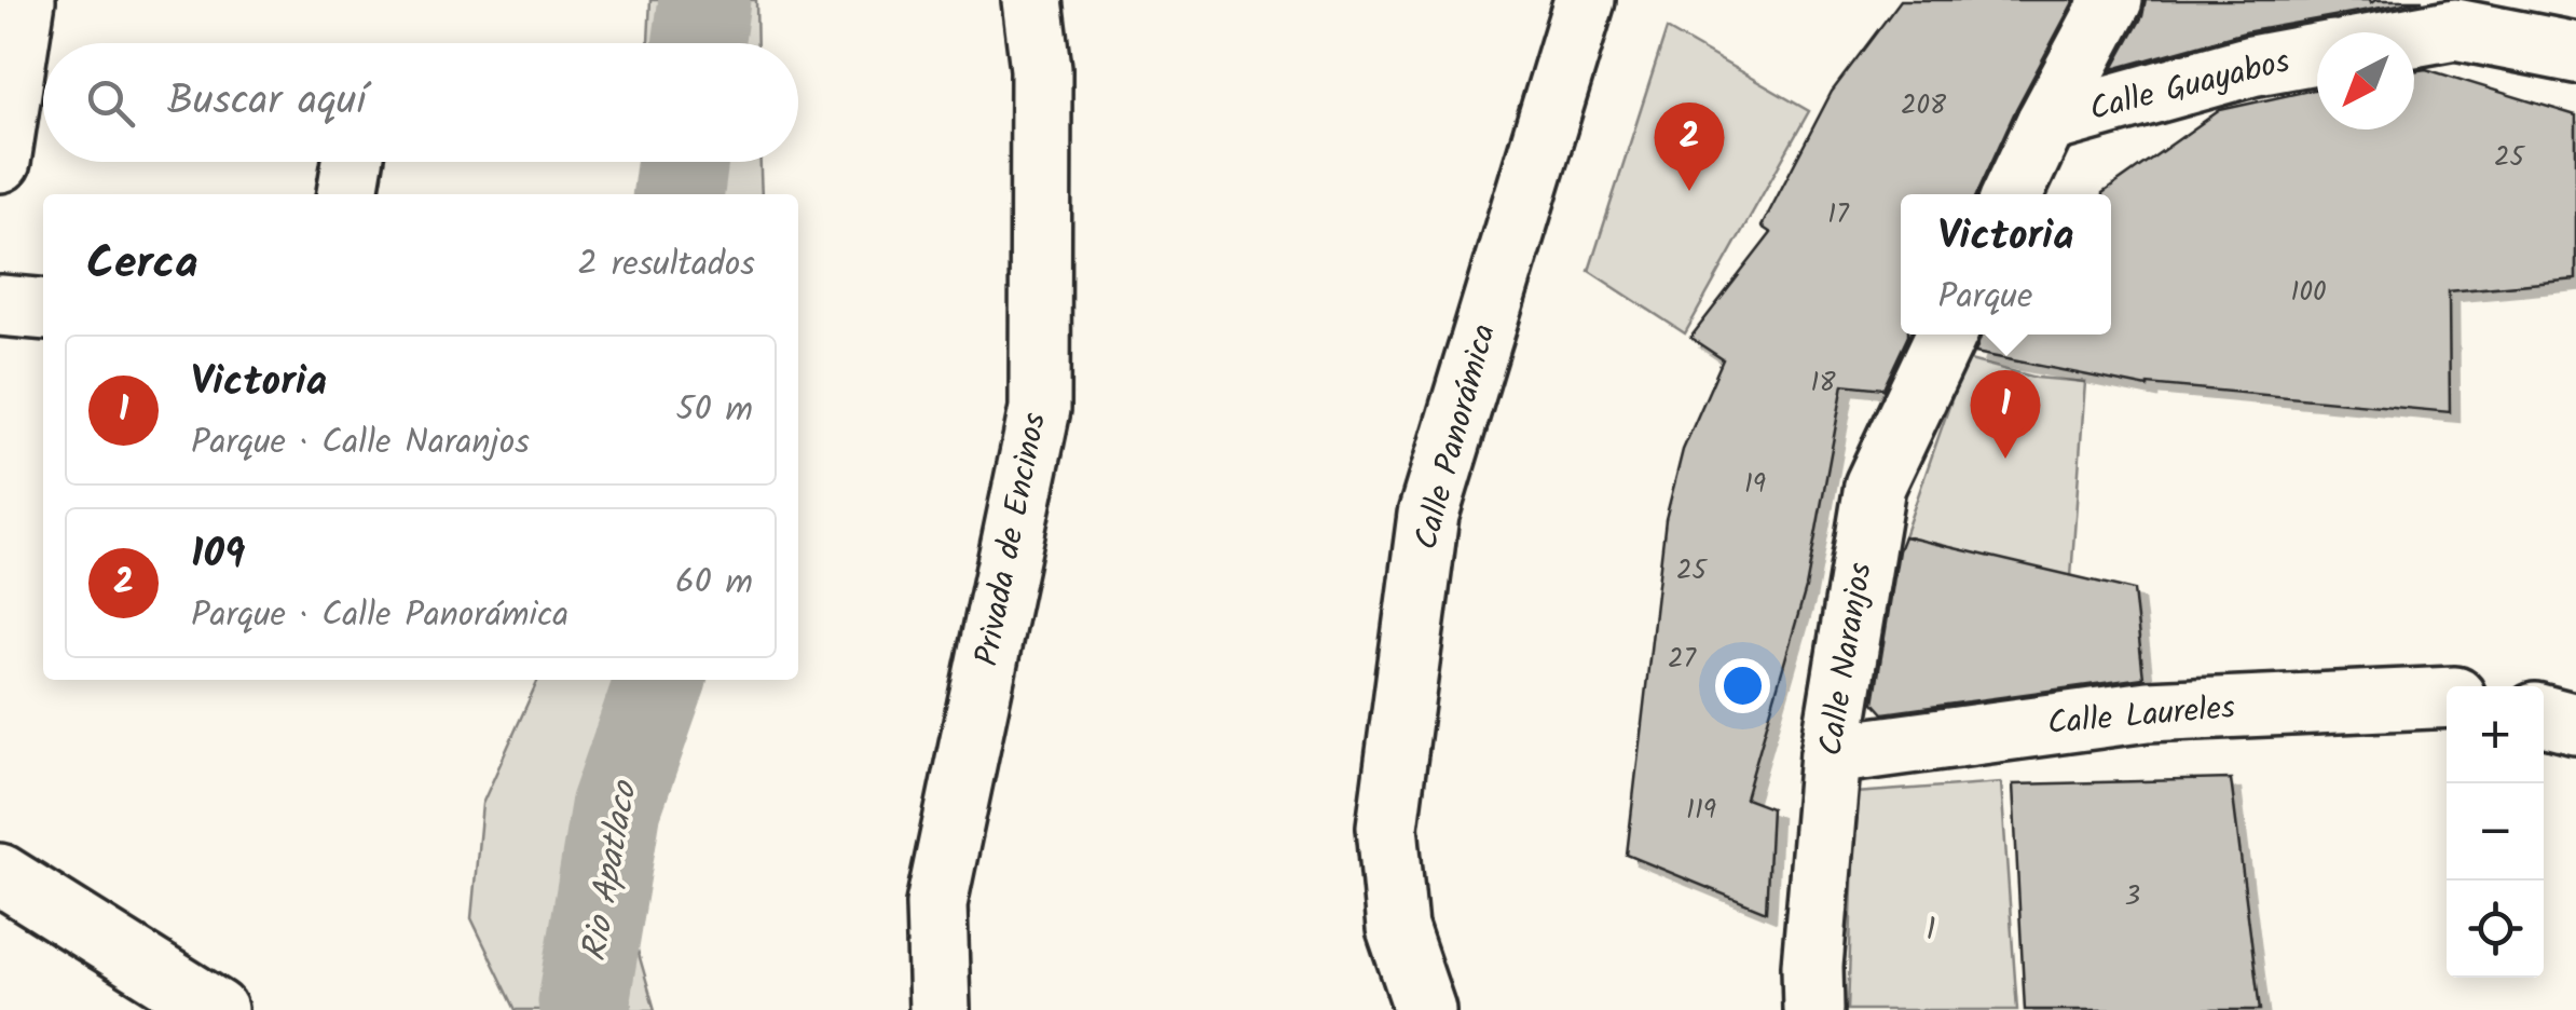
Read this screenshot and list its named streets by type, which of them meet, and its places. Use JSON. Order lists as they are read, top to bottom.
{
  "streets": {
    "street": [
      "Calle Guayabos",
      "Calle Panorámica",
      "Privada de Encinos",
      "Calle Naranjos",
      "Calle Laureles"
    ]
  },
  "crossings": [
    ["Calle Naranjos", "Calle Laureles"]
  ],
  "water": ["Rio Apatlaco"],
  "parks": ["1"],
  "house_numbers": [
    "208",
    "25",
    "17",
    "100",
    "18",
    "19",
    "25",
    "27",
    "119",
    "3"
  ],
  "north": "bottom left",
  "page": {
    "search": "Buscar aquí",
    "pins": ["2", "1"],
    "popup": ["Victoria", "Parque"],
    "heading": ["Cerca", "2 resultados"],
    "list": [
      {
        "mark": "1",
        "name": "Victoria",
        "note": "Parque · Calle Naranjos",
        "value": "50 m"
      },
      {
        "mark": "2",
        "name": "109",
        "note": "Parque · Calle Panorámica",
        "value": "60 m"
      }
    ],
    "map_buttons": ["+", "−"]
  }
}
